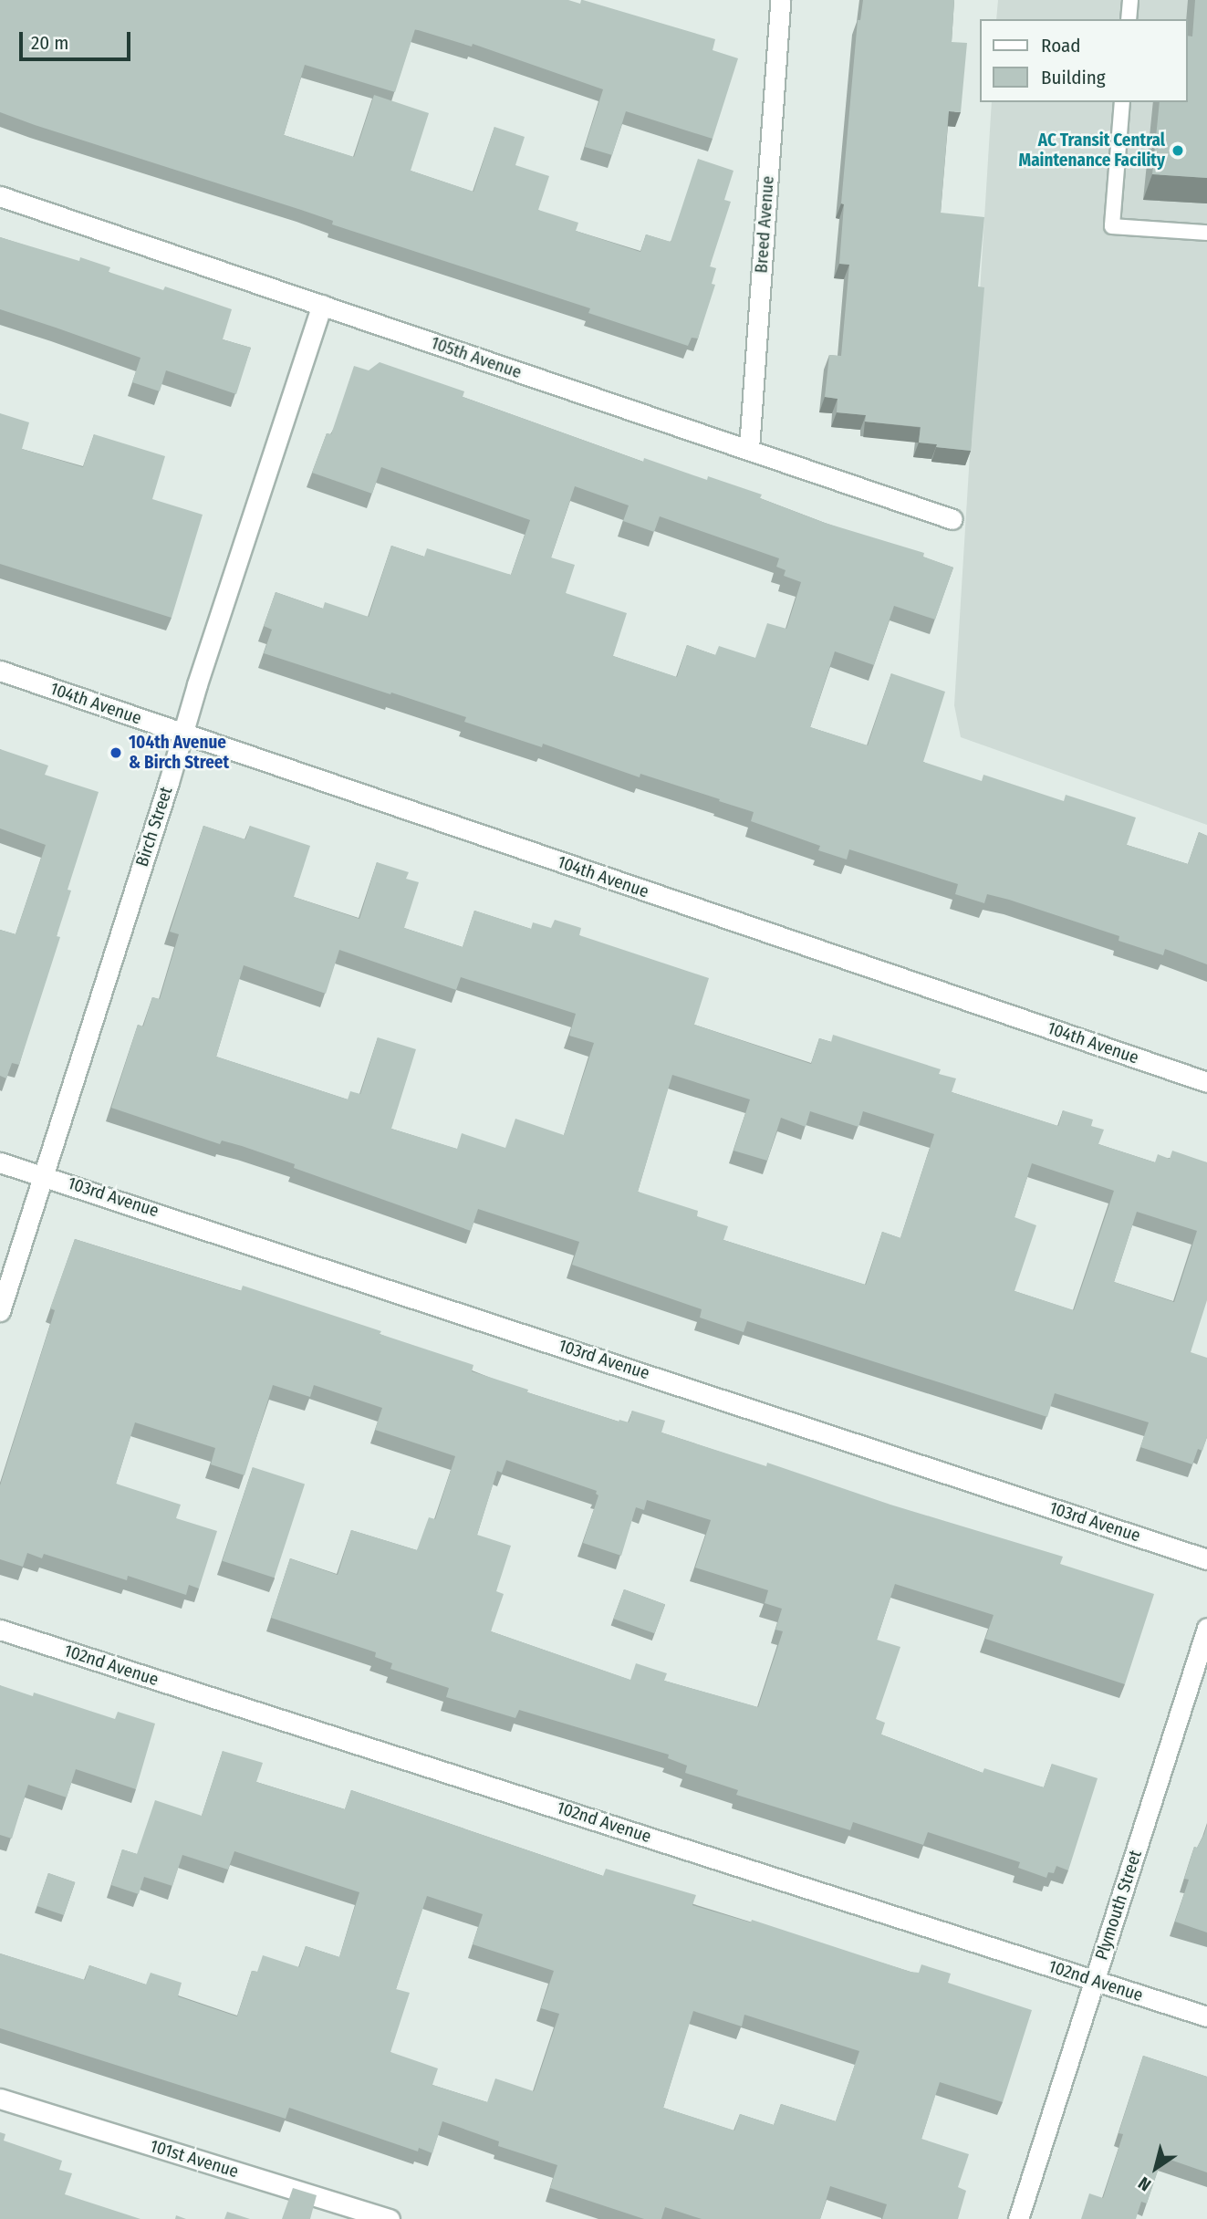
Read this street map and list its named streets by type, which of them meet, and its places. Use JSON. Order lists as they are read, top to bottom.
{
  "streets": {
    "street": [
      "Breed Avenue",
      "105th Avenue",
      "104th Avenue",
      "Birch Street",
      "103rd Avenue",
      "102nd Avenue",
      "Plymouth Street",
      "101st Avenue"
    ]
  },
  "crossings": [
    ["Breed Avenue", "105th Avenue"],
    ["105th Avenue", "Birch Street"],
    ["104th Avenue", "Birch Street"],
    ["Birch Street", "103rd Avenue"],
    ["102nd Avenue", "Plymouth Street"]
  ],
  "places": ["AC Transit Central Maintenance Facility", "104th Avenue & Birch Street"],
  "legend": ["Road", "Building"],
  "scale_bar": "20 m",
  "north": "bottom left"
}
